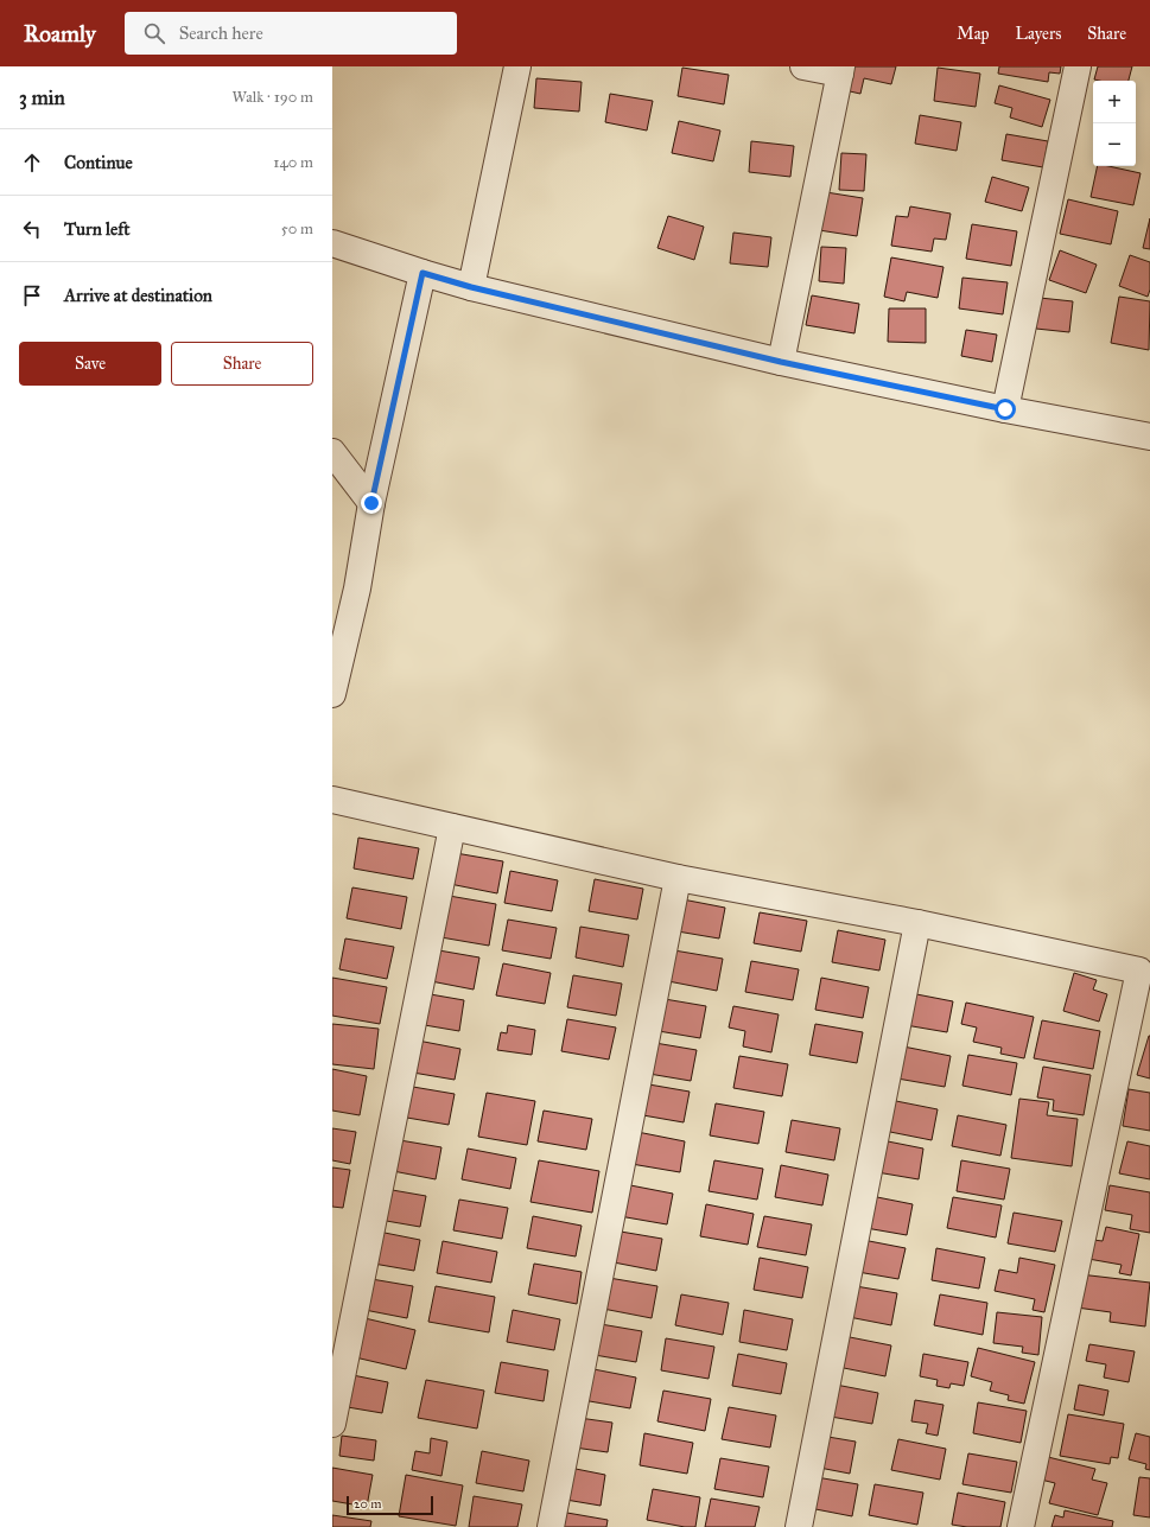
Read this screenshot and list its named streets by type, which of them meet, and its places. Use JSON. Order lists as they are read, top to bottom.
{
  "scale_bar": "20 m",
  "page": {
    "header": "Roamly",
    "search": "Search here",
    "nav": ["Map", "Layers", "Share"],
    "heading": ["3 min", "Walk · 190 m"],
    "map_buttons": ["+", "−"],
    "list": [
      ["Continue", "140 m"],
      ["Turn left", "50 m"],
      "Arrive at destination"
    ],
    "buttons": ["Save", "Share"],
    "scale": "20 m"
  }
}
